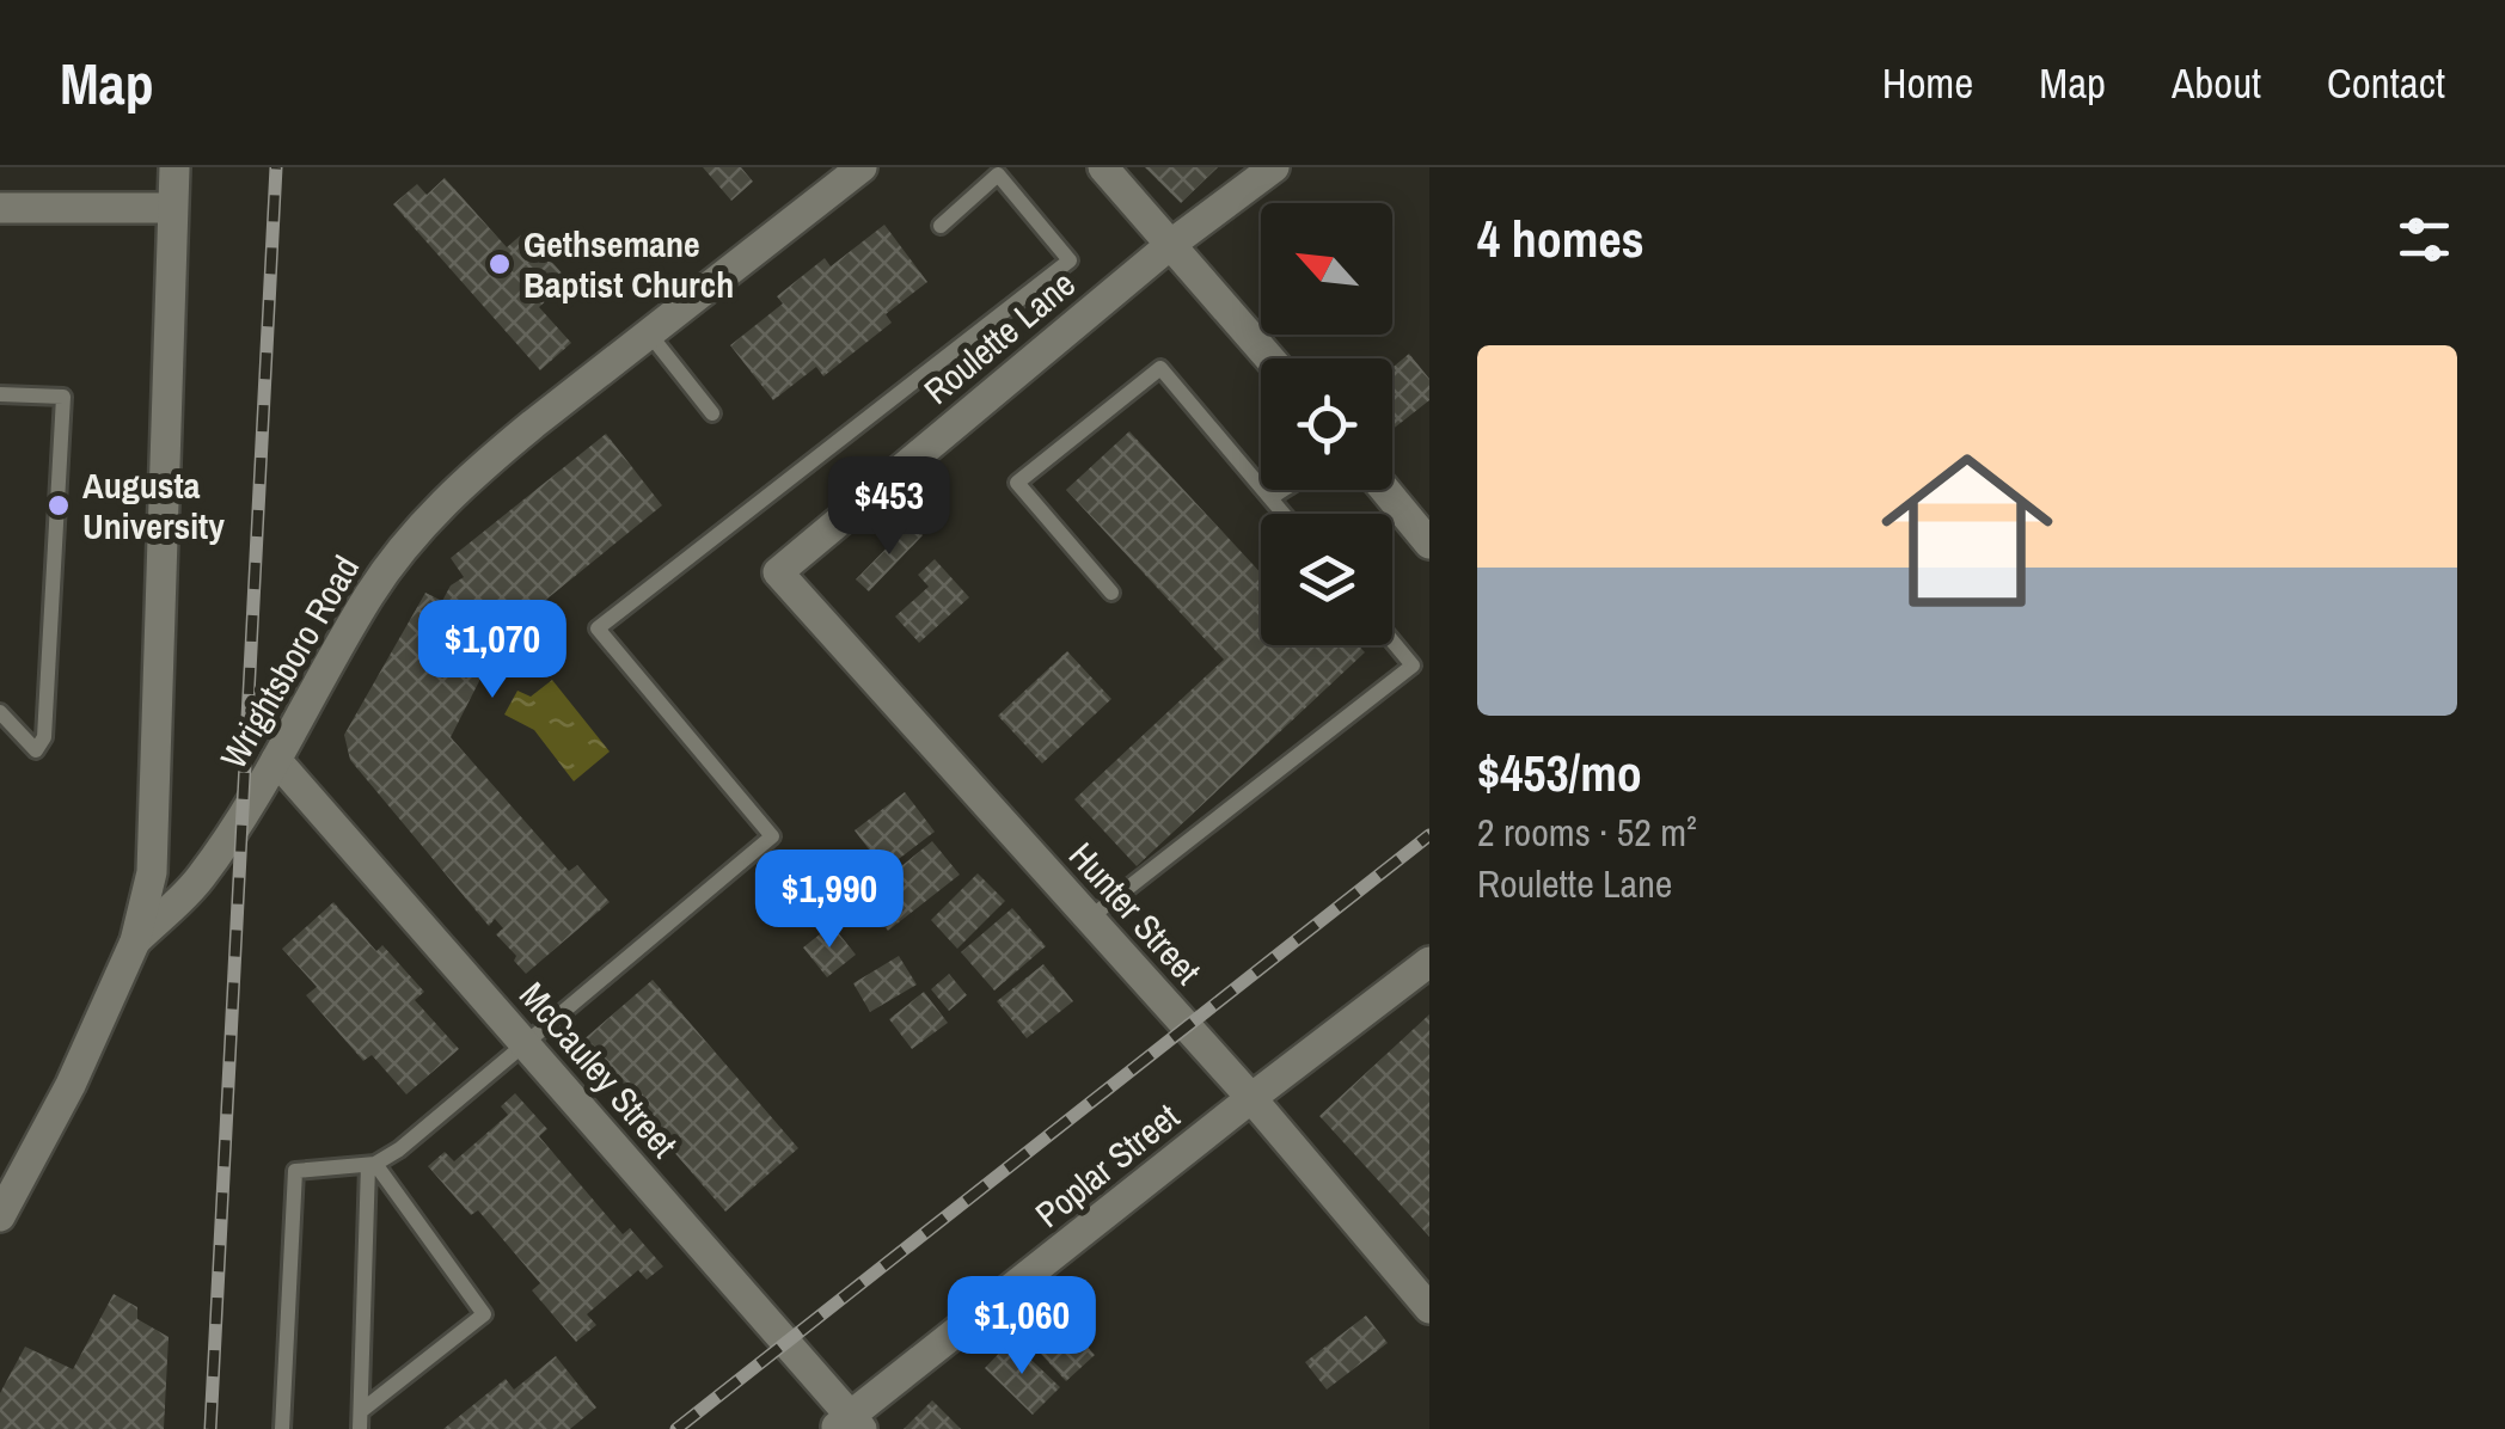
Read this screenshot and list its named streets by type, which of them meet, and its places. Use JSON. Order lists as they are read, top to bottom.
{
  "streets": {
    "street": [
      "Roulette Lane",
      "Wrightsboro Road",
      "Hunter Street",
      "McCauley Street",
      "Poplar Street"
    ]
  },
  "crossings": [
    ["Roulette Lane", "Hunter Street"],
    ["Wrightsboro Road", "McCauley Street"],
    ["Hunter Street", "Poplar Street"],
    ["McCauley Street", "Poplar Street"]
  ],
  "places": ["Gethsemane Baptist Church", "Augusta University"],
  "north": "top left",
  "page": {
    "header": "Map",
    "nav": [
      "Home",
      "Map",
      "About",
      "Contact"
    ],
    "heading": "4 homes",
    "list": [
      {
        "name": "$453/mo",
        "note": "2 rooms · 52 m² · Roulette Lane"
      }
    ],
    "price": [
      "$453",
      "$1,070",
      "$1,990",
      "$1,060"
    ]
  }
}
